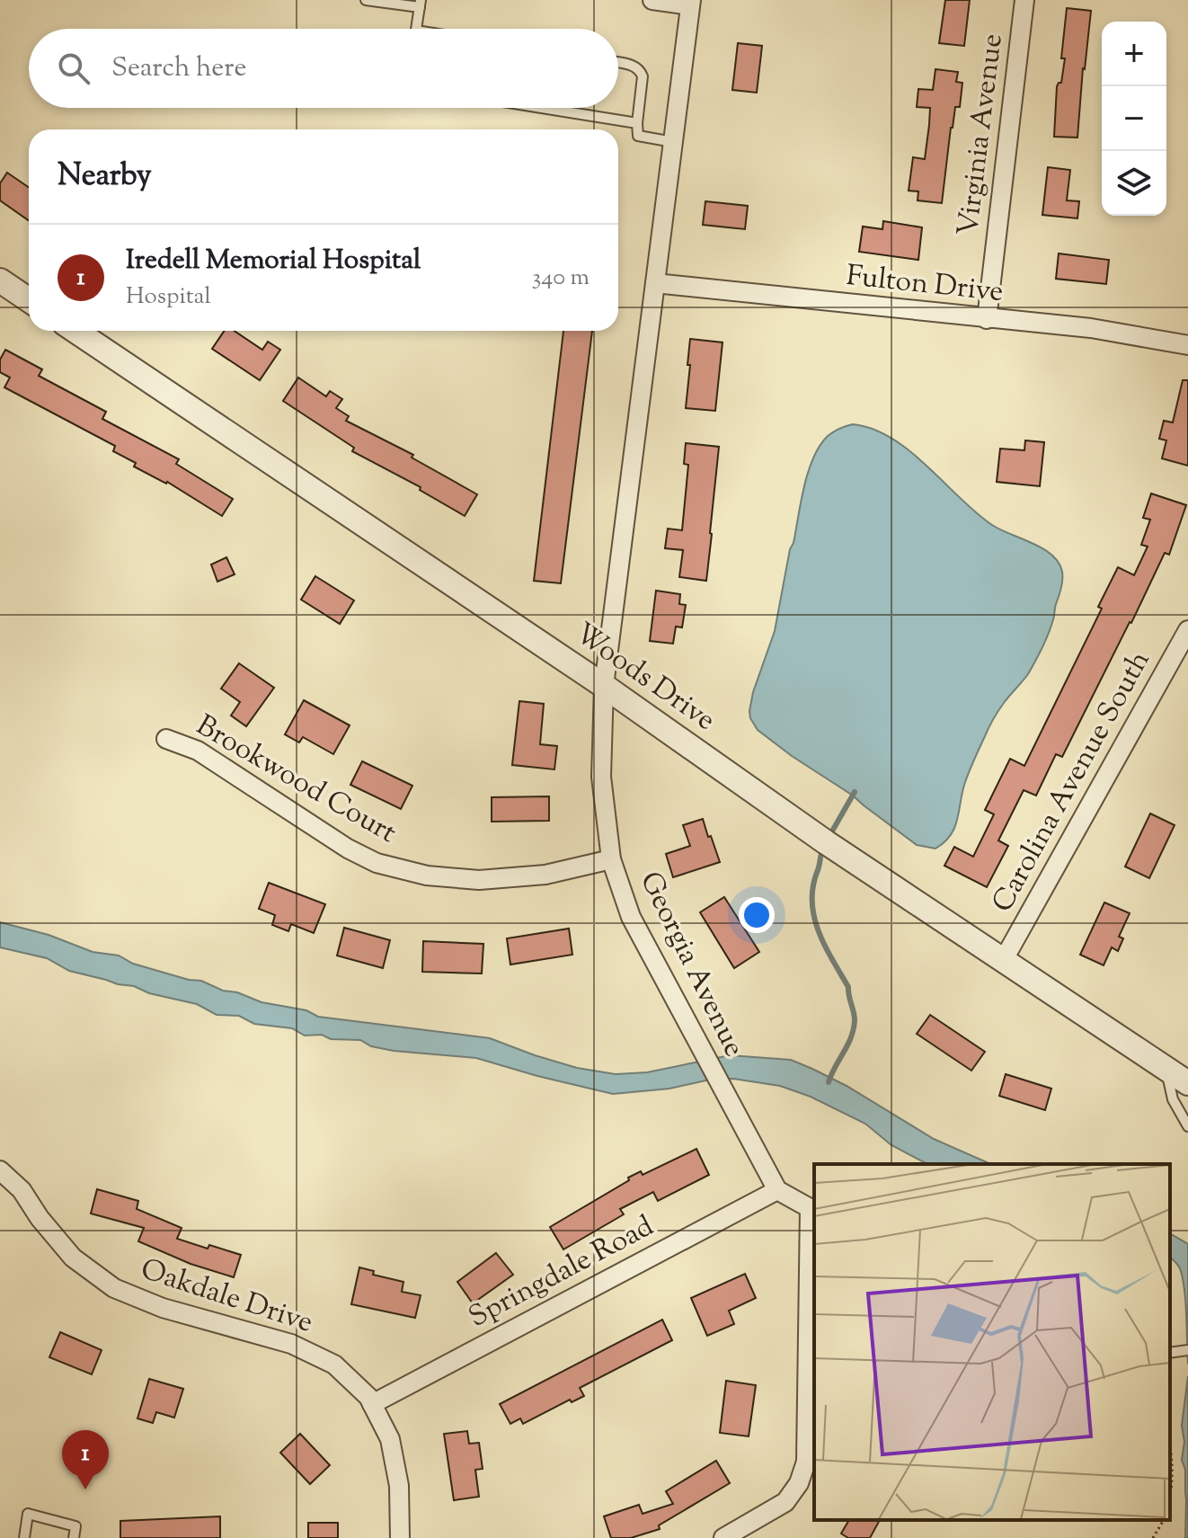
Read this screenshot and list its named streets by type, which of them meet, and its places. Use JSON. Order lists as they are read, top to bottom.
{
  "streets": {
    "street": [
      "Virginia Avenue",
      "Fulton Drive",
      "Woods Drive",
      "Brookwood Court",
      "Carolina Avenue South",
      "Georgia Avenue",
      "Springdale Road",
      "Oakdale Drive"
    ]
  },
  "crossings": [
    ["Virginia Avenue", "Fulton Drive"],
    ["Fulton Drive", "Georgia Avenue"],
    ["Woods Drive", "Carolina Avenue South"],
    ["Woods Drive", "Georgia Avenue"],
    ["Brookwood Court", "Georgia Avenue"],
    ["Georgia Avenue", "Springdale Road"],
    ["Springdale Road", "Oakdale Drive"]
  ],
  "page": {
    "map_buttons": ["+", "−"],
    "search": "Search here",
    "heading": "Nearby",
    "list": [
      {
        "mark": "1",
        "name": "Iredell Memorial Hospital",
        "note": "Hospital",
        "value": "340 m"
      }
    ],
    "pins": "1"
  }
}
